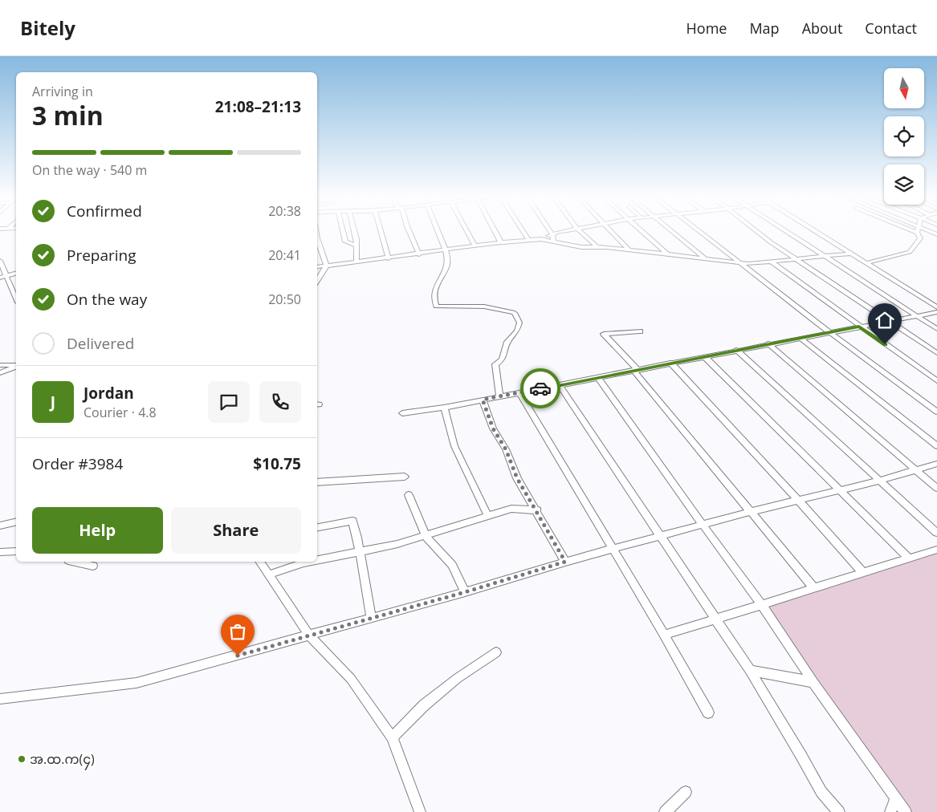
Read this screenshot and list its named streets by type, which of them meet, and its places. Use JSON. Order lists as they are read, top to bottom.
{
  "places": ["အ.ထ.က(၄)"],
  "north": "bottom",
  "page": {
    "header": "Bitely",
    "nav": [
      "Home",
      "Map",
      "About",
      "Contact"
    ],
    "heading": ["3 min", "Arriving in", "21:08–21:13"],
    "panel": [
      "Jordan",
      "Courier · 4.8",
      "Order #3984",
      "$10.75"
    ],
    "bar": "On the way · 540 m",
    "list": [
      ["Confirmed", "20:38"],
      ["Preparing", "20:41"],
      ["On the way", "20:50"],
      "Delivered"
    ],
    "round": "J",
    "buttons": ["Help", "Share"]
  }
}
